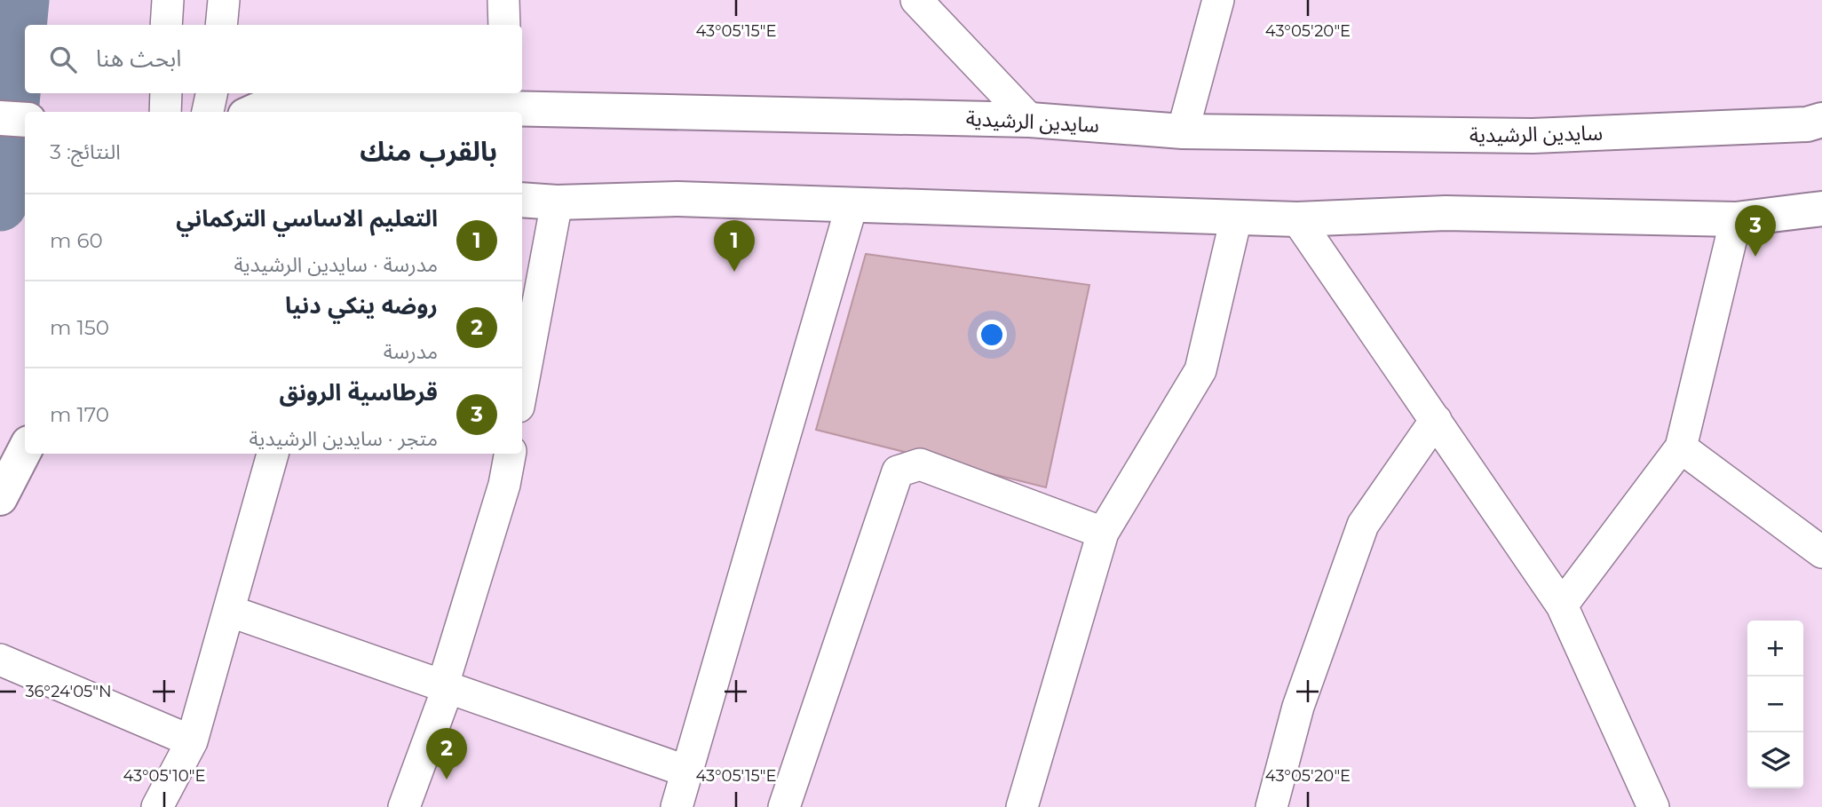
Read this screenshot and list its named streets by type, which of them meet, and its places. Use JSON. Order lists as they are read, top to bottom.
{
  "streets": {
    "main road": ["سايدين الرشيدية"]
  },
  "page": {
    "search": "ابحث هنا",
    "heading": ["بالقرب منك", "النتائج: 3"],
    "list": [
      {
        "mark": "1",
        "name": "التعليم الاساسي التركماني",
        "note": "مدرسة · سايدين الرشيدية",
        "value": "60 m"
      },
      {
        "mark": "2",
        "name": "روضه ينكي دنيا",
        "note": "مدرسة",
        "value": "150 m"
      },
      {
        "mark": "3",
        "name": "قرطاسية الرونق",
        "note": "متجر · سايدين الرشيدية",
        "value": "170 m"
      }
    ],
    "pins": ["3", "1", "2"],
    "map_buttons": ["+", "−"]
  },
  "coordinates": [
    "43°05'15\"E",
    "43°05'20\"E",
    "36°24'05\"N",
    "43°05'10\"E"
  ]
}
